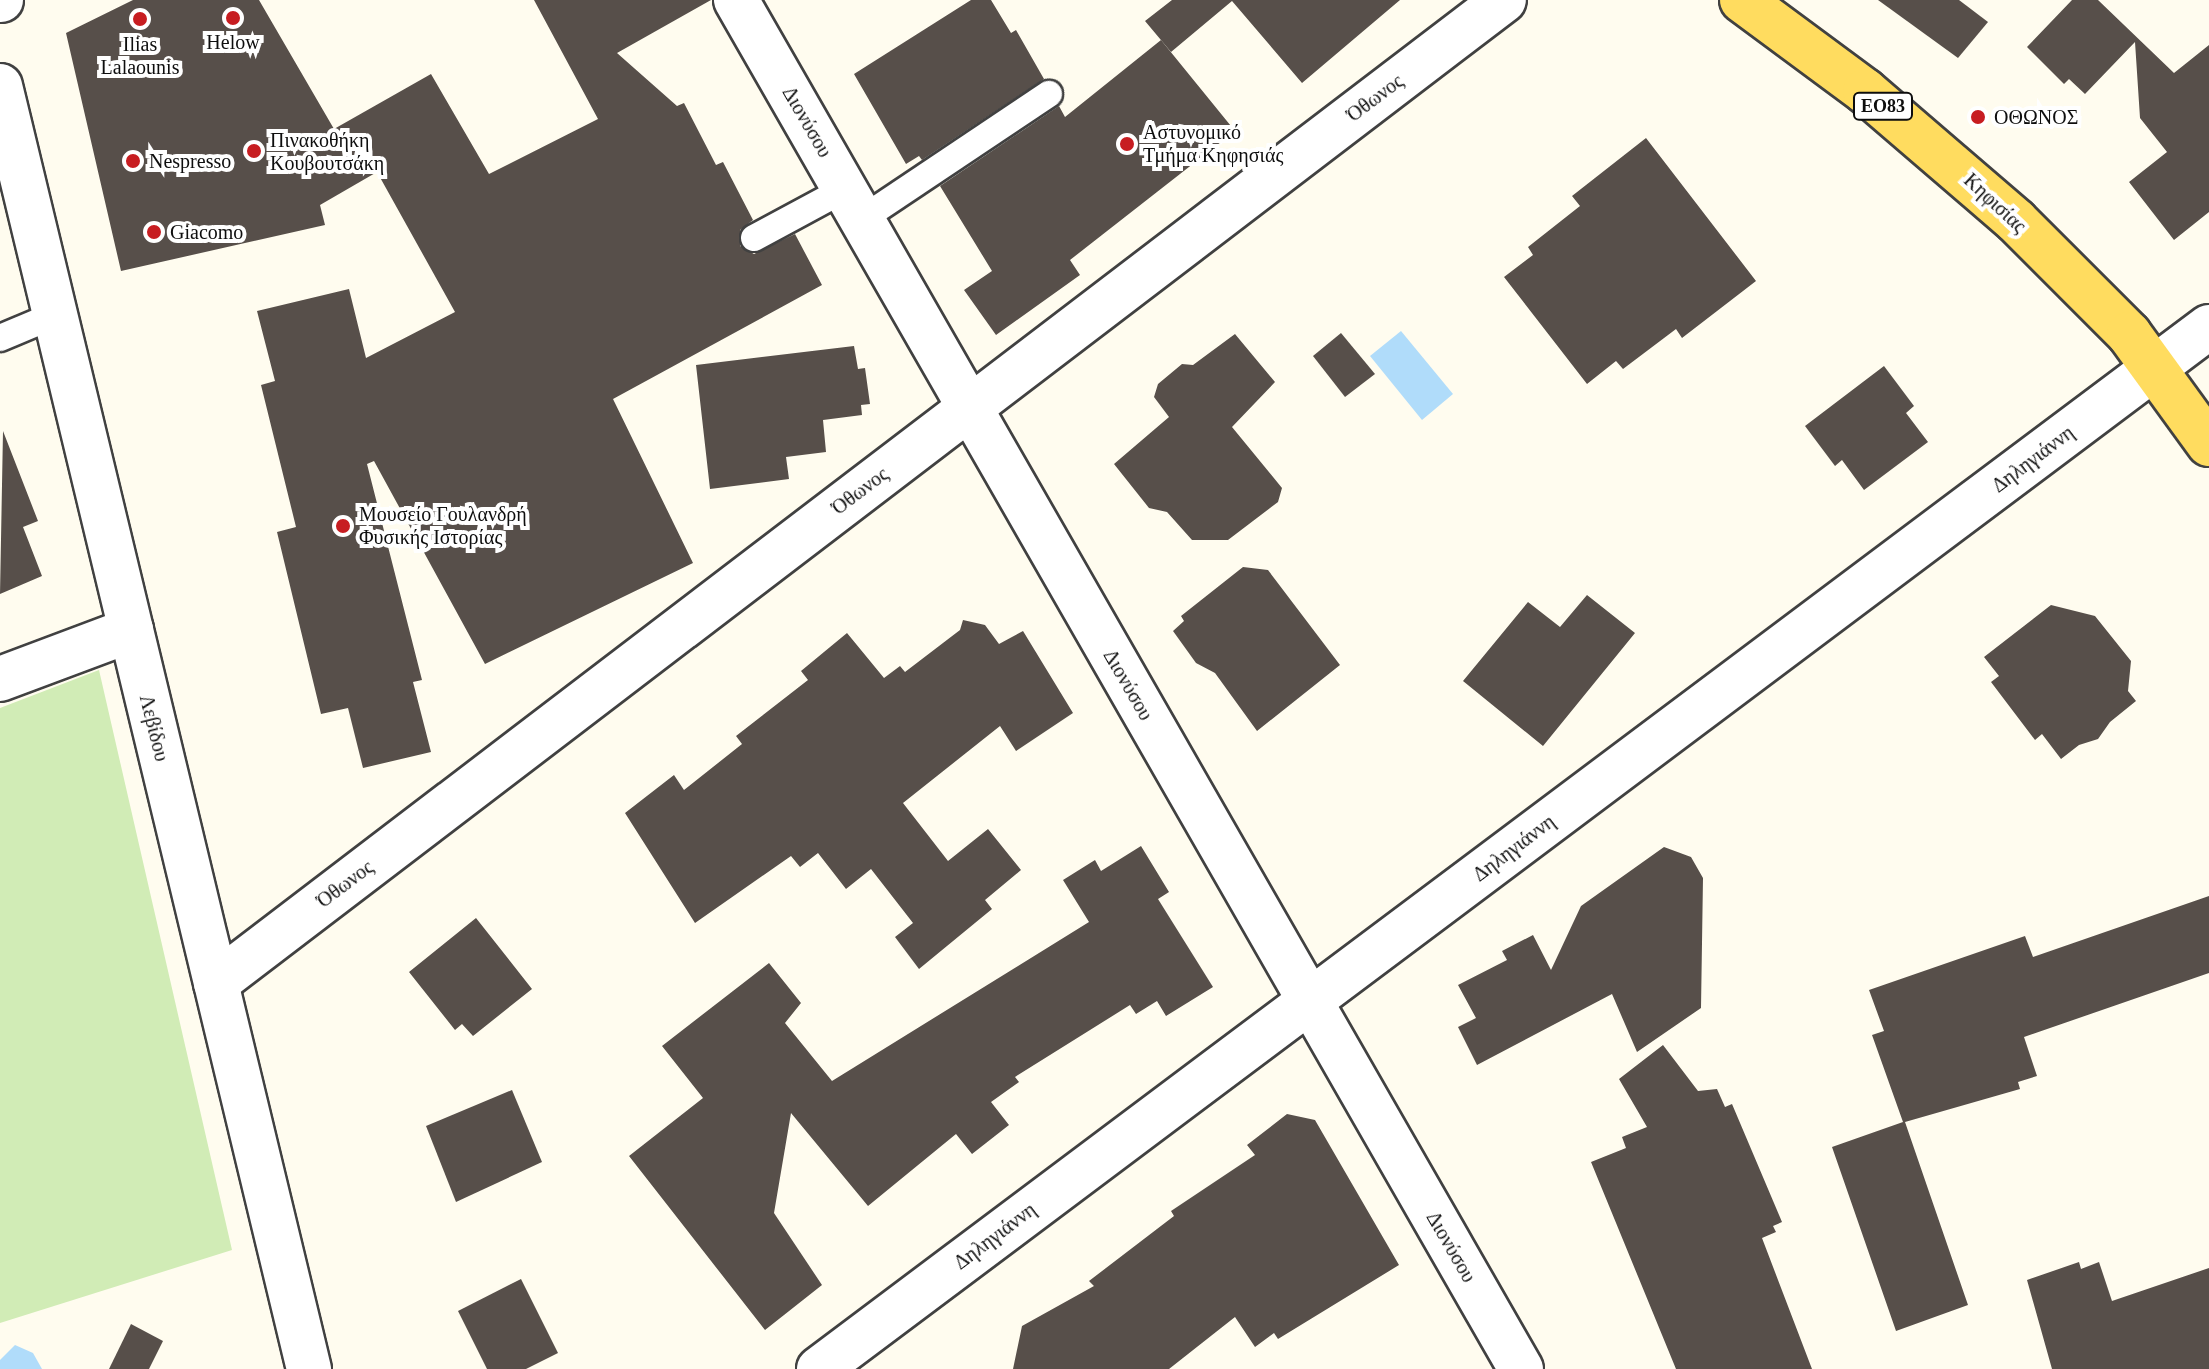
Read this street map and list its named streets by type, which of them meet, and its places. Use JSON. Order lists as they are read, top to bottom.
{
  "streets": {
    "main road": ["ΕΟ83", "Κηφισίας"],
    "street": [
      "Όθωνος",
      "Διονύσου",
      "Δηληγιάννη",
      "Λεβίδου"
    ]
  },
  "crossings": [
    ["Όθωνος", "Διονύσου"],
    ["Όθωνος", "Λεβίδου"],
    ["Διονύσου", "Δηληγιάννη"],
    ["Κηφισίας", "Δηληγιάννη"]
  ],
  "places": [
    "Helow",
    "Ilias Lalaounis",
    "ΟΘΩΝΟΣ",
    "Αστυνομικό Τμήμα Κηφησιάς",
    "Πινακοθήκη Κουβουτσάκη",
    "Nespresso",
    "Giacomo",
    "Μουσείο Γουλανδρή Φυσικής Ιστορίας"
  ]
}
